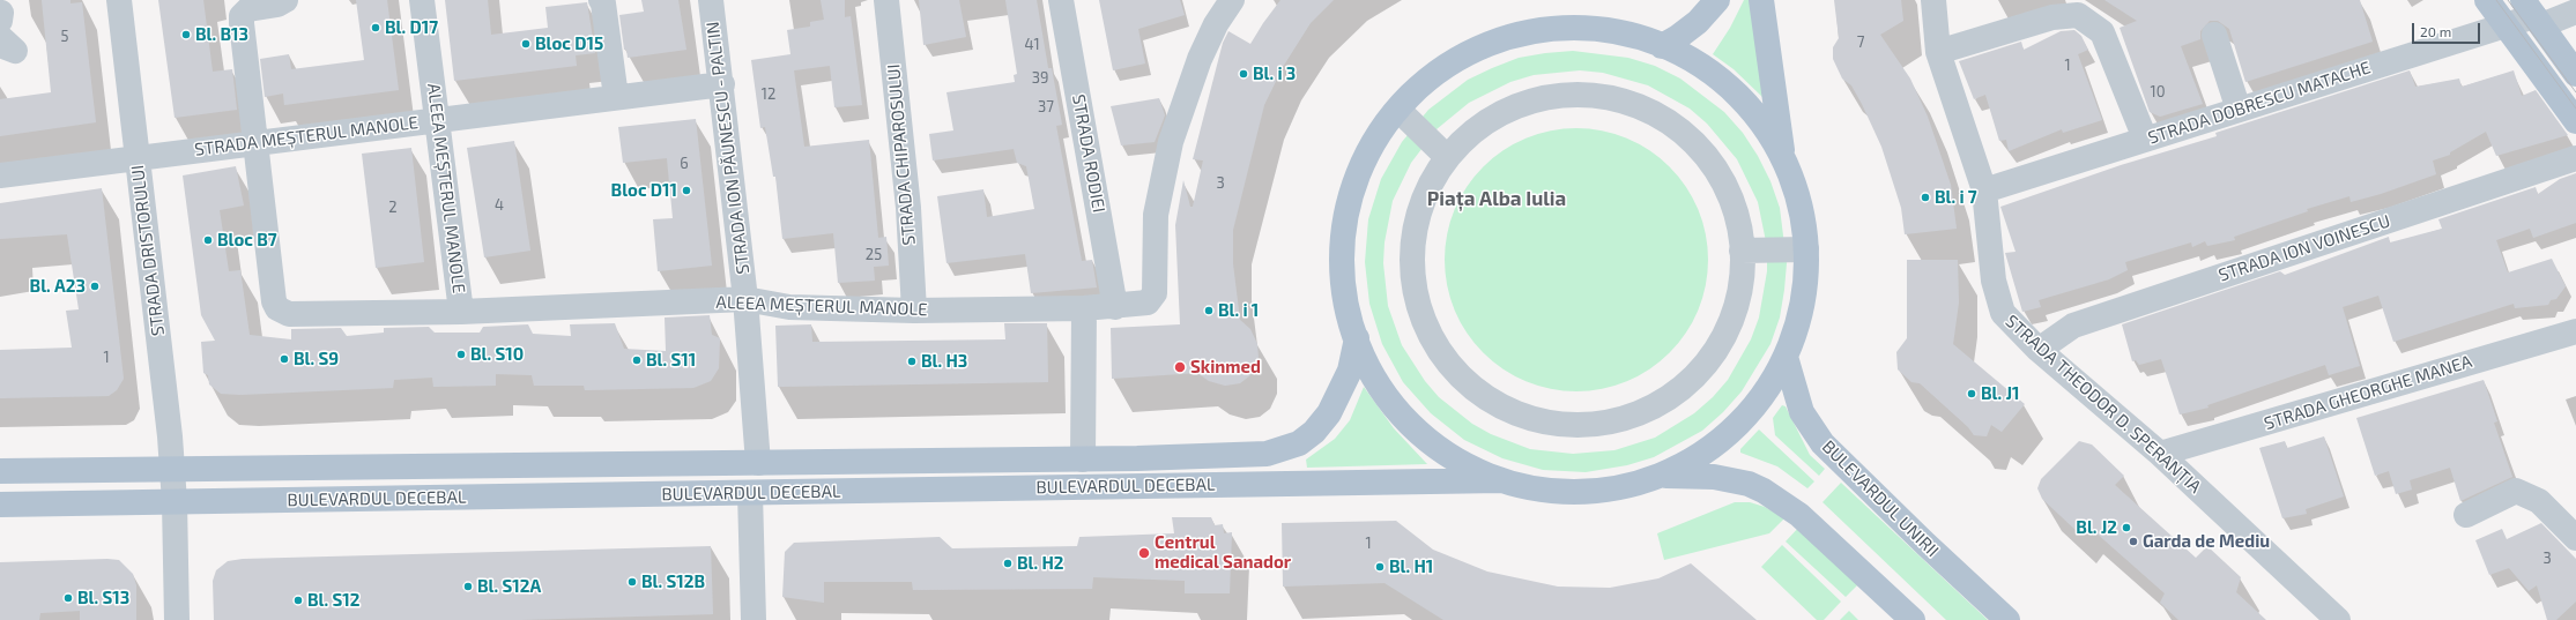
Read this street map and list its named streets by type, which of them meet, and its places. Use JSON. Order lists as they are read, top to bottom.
{
  "streets": {
    "main road": ["BULEVARDUL DECEBAL", "BULEVARDUL UNIRII"],
    "street": [
      "STRADA DOBRESCU MATACHE",
      "STRADA MEȘTERUL MANOLE",
      "STRADA ION PĂUNESCU - PALTIN",
      "STRADA RODIEI",
      "STRADA CHIPAROSULUI",
      "ALEEA MEȘTERUL MANOLE",
      "STRADA ION VOINESCU",
      "STRADA DRISTORULUI",
      "STRADA GHEORGHE MANEA",
      "STRADA THEODOR D. SPERANȚIA"
    ]
  },
  "crossings": [
    ["STRADA DOBRESCU MATACHE", "STRADA THEODOR D. SPERANȚIA"],
    ["STRADA MEȘTERUL MANOLE", "STRADA ION PĂUNESCU - PALTIN"],
    ["STRADA MEȘTERUL MANOLE", "ALEEA MEȘTERUL MANOLE"],
    ["STRADA MEȘTERUL MANOLE", "STRADA DRISTORULUI"],
    ["STRADA ION PĂUNESCU - PALTIN", "ALEEA MEȘTERUL MANOLE"],
    ["STRADA ION PĂUNESCU - PALTIN", "BULEVARDUL DECEBAL"],
    ["STRADA RODIEI", "ALEEA MEȘTERUL MANOLE"],
    ["STRADA CHIPAROSULUI", "ALEEA MEȘTERUL MANOLE"],
    ["STRADA ION VOINESCU", "STRADA THEODOR D. SPERANȚIA"],
    ["STRADA DRISTORULUI", "BULEVARDUL DECEBAL"],
    ["STRADA GHEORGHE MANEA", "STRADA THEODOR D. SPERANȚIA"]
  ],
  "districts": ["Piața Alba Iulia"],
  "places": [
    "Bl. D17",
    "Bl. B13",
    "Bloc D15",
    "Bl. i 3",
    "Bloc D11",
    "Bl. i 7",
    "Bloc B7",
    "Bl. A23",
    "Bl. i 1",
    "Bl. S10",
    "Bl. S9",
    "Bl. S11",
    "Bl. H3",
    "Skinmed",
    "Bl. J1",
    "Bl. J2",
    "Garda de Mediu",
    "Centrul medical Sanador",
    "Bl. H2",
    "Bl. H1",
    "Bl. S12B",
    "Bl. S12A",
    "Bl. S13",
    "Bl. S12"
  ],
  "house_numbers": [
    "5",
    "7",
    "41",
    "1",
    "39",
    "10",
    "12",
    "37",
    "6",
    "3",
    "4",
    "2",
    "25",
    "1",
    "1",
    "3"
  ],
  "scale_bar": "20 m"
}
